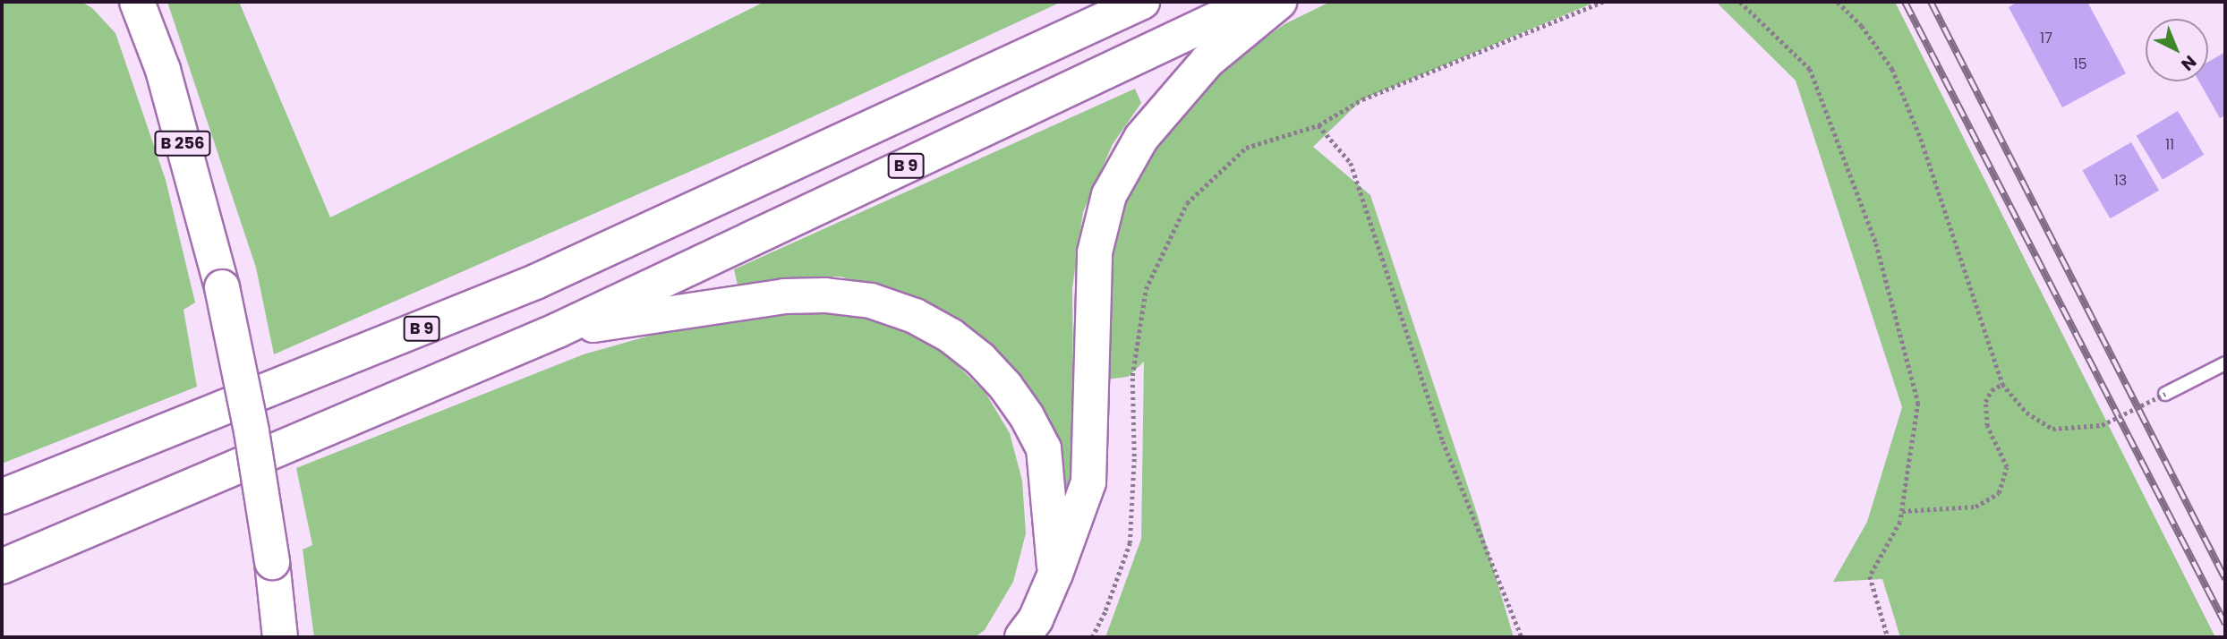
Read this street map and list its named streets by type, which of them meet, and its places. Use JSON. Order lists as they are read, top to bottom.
{
  "streets": {
    "main road": ["B 256", "B 9"]
  },
  "house_numbers": [
    "17",
    "15",
    "11",
    "13"
  ],
  "north": "bottom right"
}
